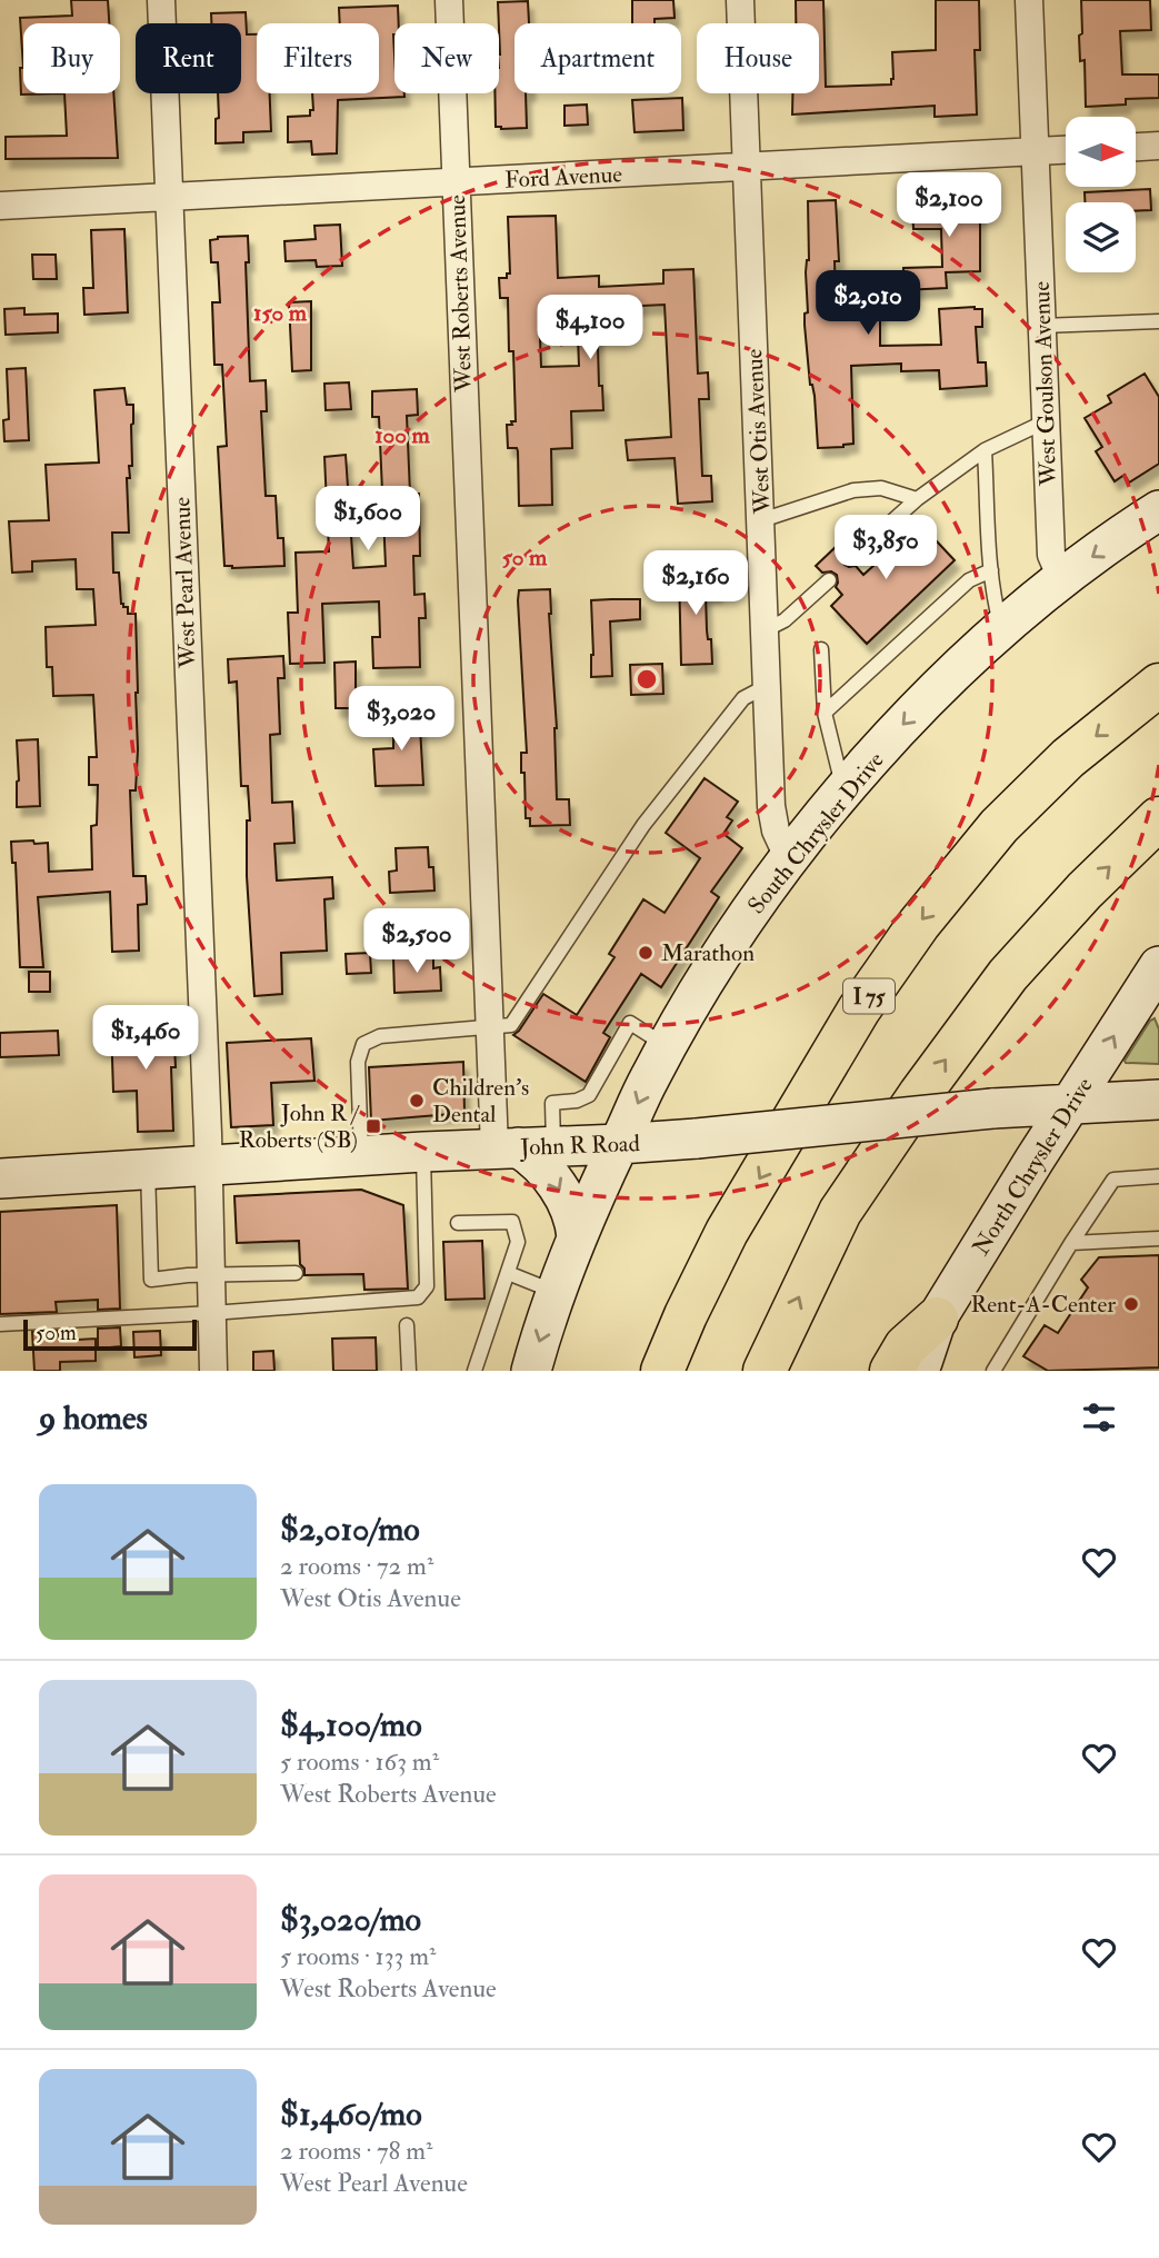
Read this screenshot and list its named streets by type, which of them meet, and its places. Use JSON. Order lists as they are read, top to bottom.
{
  "streets": {
    "highway": ["I 75"],
    "main road": ["South Chrysler Drive", "John R Road", "North Chrysler Drive"],
    "street": [
      "Ford Avenue",
      "West Roberts Avenue",
      "West Goulson Avenue",
      "West Otis Avenue",
      "West Pearl Avenue"
    ]
  },
  "crossings": [
    ["Ford Avenue", "West Roberts Avenue"],
    ["Ford Avenue", "West Goulson Avenue"],
    ["Ford Avenue", "West Otis Avenue"],
    ["Ford Avenue", "West Pearl Avenue"],
    ["West Roberts Avenue", "John R Road"],
    ["West Goulson Avenue", "South Chrysler Drive"],
    ["West Otis Avenue", "South Chrysler Drive"],
    ["West Pearl Avenue", "John R Road"],
    ["South Chrysler Drive", "John R Road"],
    ["John R Road", "North Chrysler Drive"]
  ],
  "one_way": ["South Chrysler Drive", "North Chrysler Drive"],
  "places": {
    "other": ["Marathon", "Children's Dental", "Rent-A-Center"],
    "transit": ["John R / Roberts (SB)"]
  },
  "scale_bar": "50 m",
  "north": "right",
  "page": {
    "chip": [
      "Buy",
      "Rent",
      "Filters",
      "New",
      "Apartment",
      "House"
    ],
    "price": [
      "$2,100",
      "$2,010",
      "$4,100",
      "$1,600",
      "$3,850",
      "$2,160",
      "$3,020",
      "$2,500",
      "$1,460"
    ],
    "scale": "50 m",
    "heading": "9 homes",
    "list": [
      {
        "name": "$2,010/mo",
        "note": "2 rooms · 72 m² · West Otis Avenue"
      },
      {
        "name": "$4,100/mo",
        "note": "5 rooms · 163 m² · West Roberts Avenue"
      },
      {
        "name": "$3,020/mo",
        "note": "5 rooms · 133 m² · West Roberts Avenue"
      },
      {
        "name": "$1,460/mo",
        "note": "2 rooms · 78 m² · West Pearl Avenue"
      }
    ]
  },
  "rings": ["150 m", "100 m", "50 m"]
}
